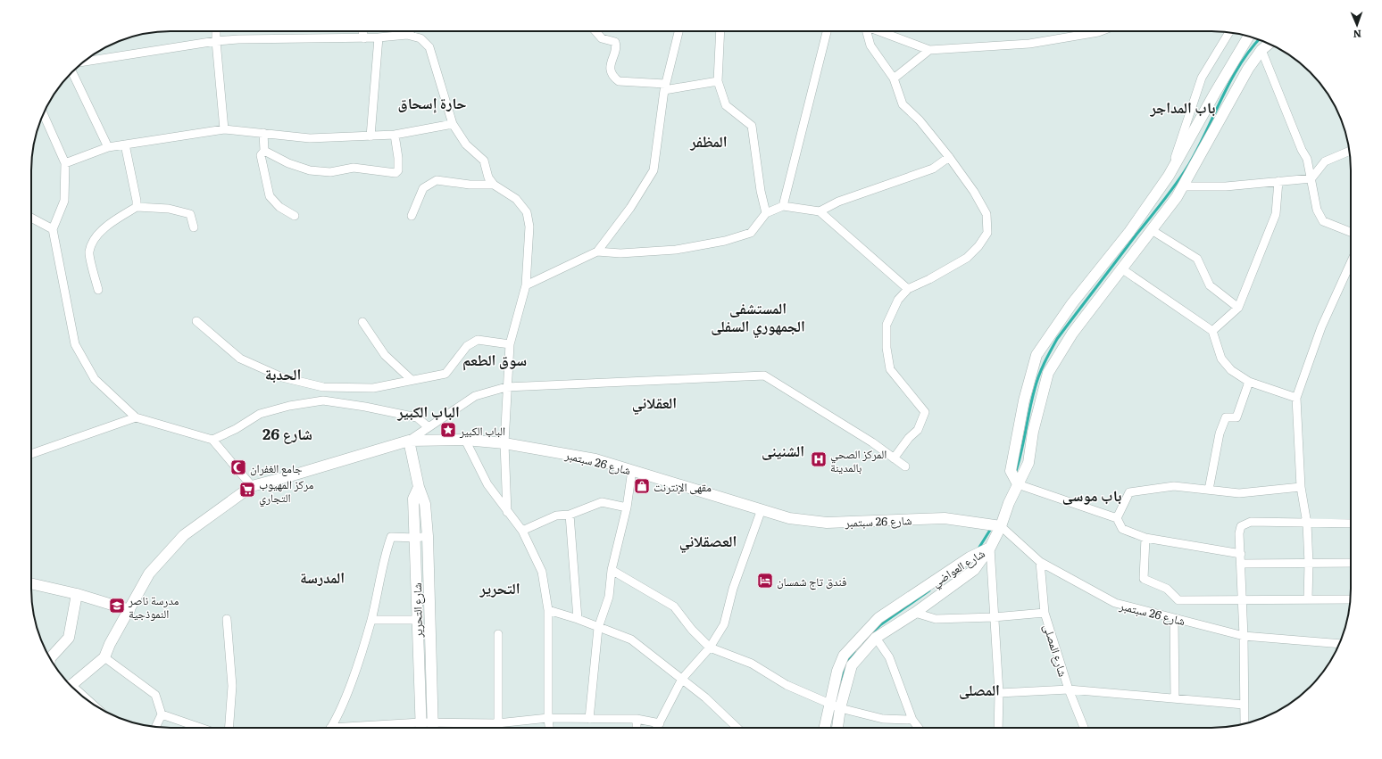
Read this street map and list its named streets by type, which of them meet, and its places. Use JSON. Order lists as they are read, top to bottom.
{
  "streets": {
    "main road": ["شارع 26 سبتمبر", "شارع العواضي", "شارع التحرير"],
    "street": ["شارع المصلى"]
  },
  "crossings": [
    ["شارع 26 سبتمبر", "شارع التحرير"],
    ["شارع 26 سبتمبر", "شارع المصلى"]
  ],
  "districts": [
    "حارة إسحاق",
    "باب المداجر",
    "المظفر",
    "المستشفى الجمهوري السفلى",
    "سوق الطعم",
    "الحدبة",
    "العقلاني",
    "الباب الكبير",
    "شارع 26",
    "الشنينى",
    "باب موسى",
    "العصقلاني",
    "المدرسة",
    "التحرير",
    "المصلى"
  ],
  "places": {
    "place": ["الباب الكبير"],
    "hospital": ["المركز الصحي بالمدينة"],
    "mosque": ["جامع الغفران"],
    "shop": ["مقهى الإنترنت"],
    "supermarket": ["مركز المهيوب التجاري"],
    "hotel": ["فندق تاج شمسان"],
    "school or university": ["مدرسة ناصر النموذجية"]
  },
  "north": "bottom"
}
